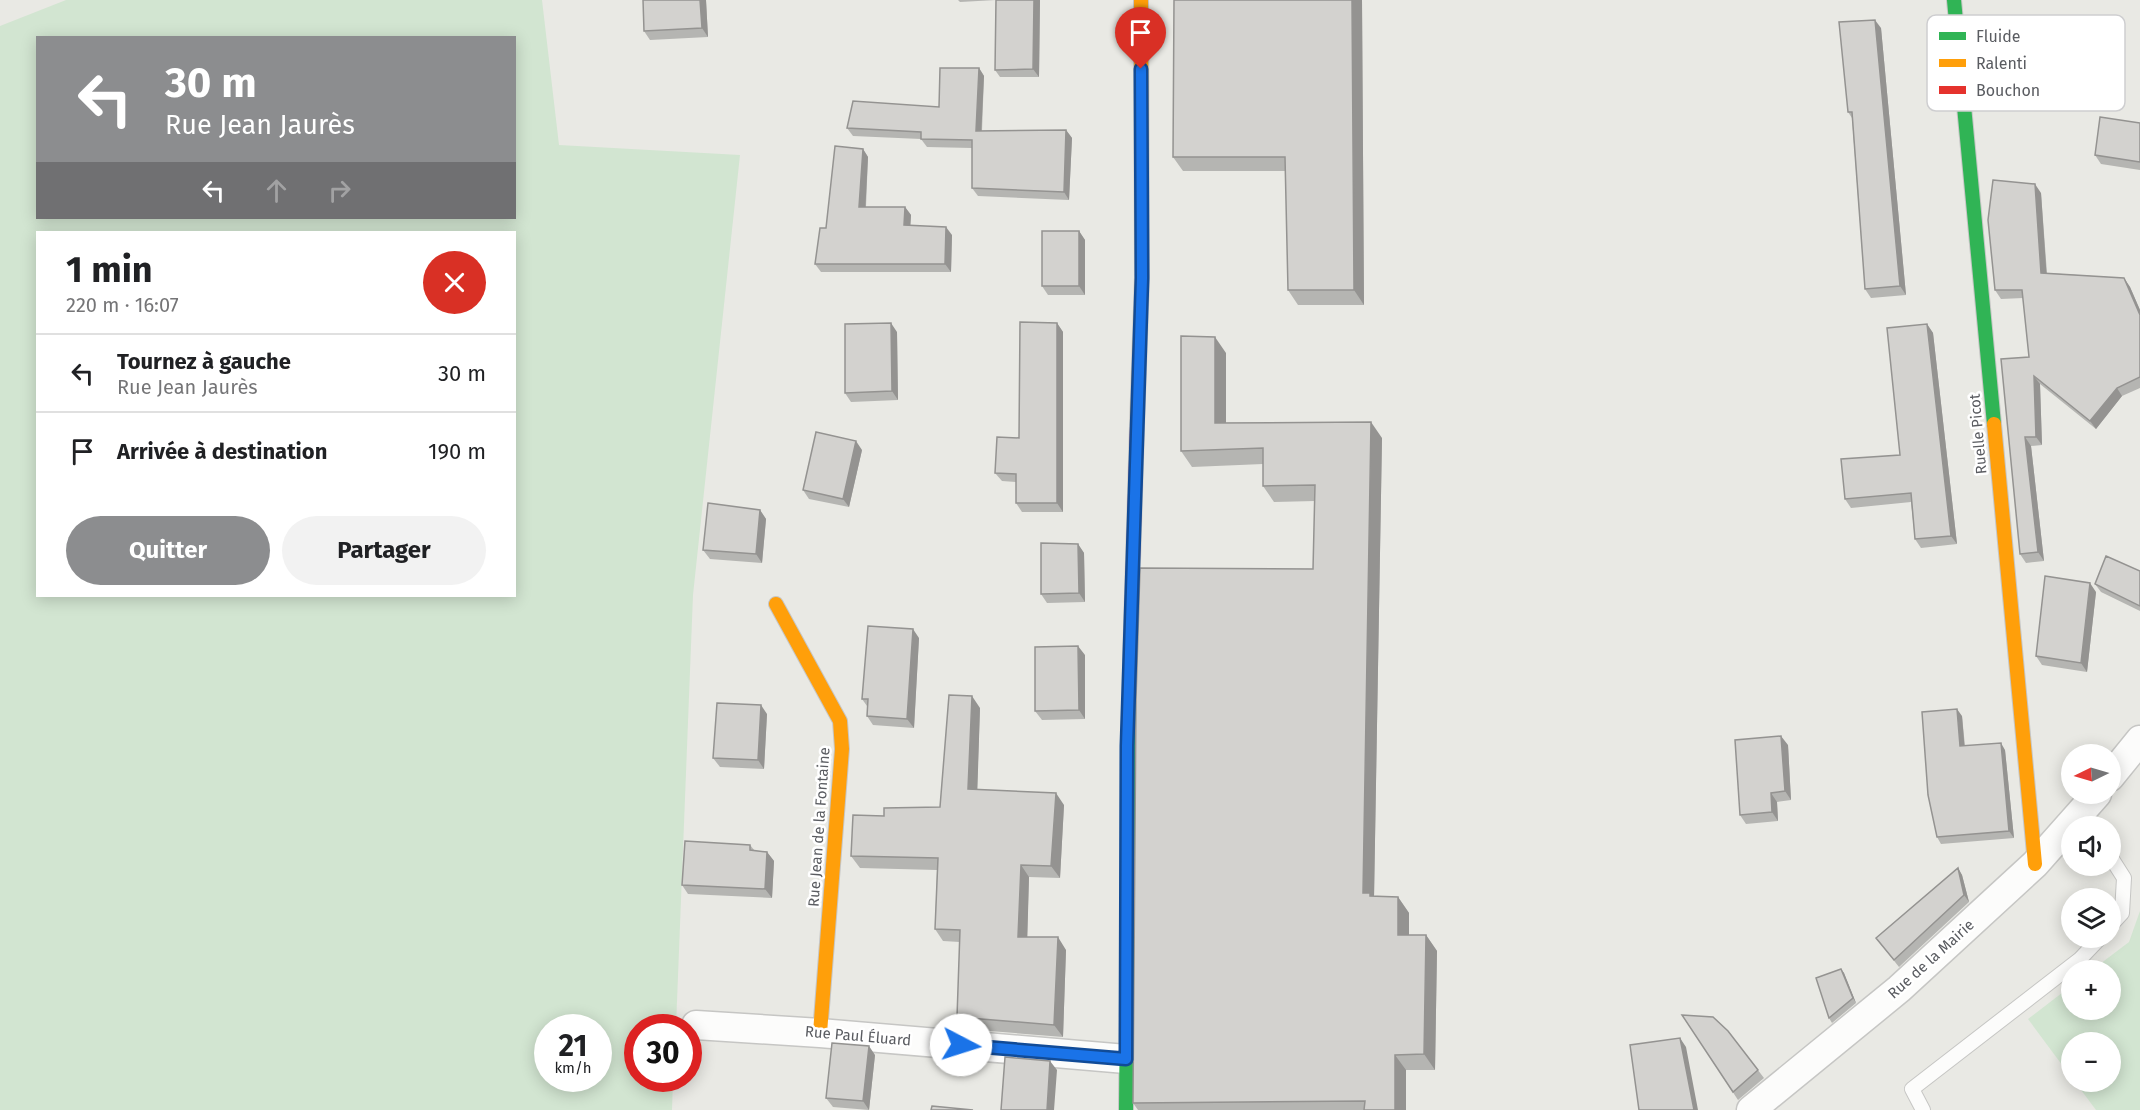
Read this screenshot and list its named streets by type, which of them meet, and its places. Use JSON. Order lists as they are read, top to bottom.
{
  "streets": {
    "street": [
      "Ruelle Picot",
      "Rue Jean de la Fontaine",
      "Rue de la Mairie",
      "Rue Paul Éluard"
    ]
  },
  "crossings": [
    ["Ruelle Picot", "Rue de la Mairie"],
    ["Rue Jean de la Fontaine", "Rue Paul Éluard"]
  ],
  "legend": ["Fluide", "Ralenti", "Bouchon"],
  "north": "left",
  "page": {
    "turn": ["30 m", "Rue Jean Jaurès"],
    "heading": ["1 min", "220 m · 16:07"],
    "list": [
      {
        "name": "Tournez à gauche",
        "note": "Rue Jean Jaurès",
        "value": "30 m"
      },
      {
        "name": "Arrivée à destination",
        "value": "190 m"
      }
    ],
    "buttons": ["Quitter", "Partager"],
    "map_buttons": ["+", "−"],
    "speed": "21 km/h",
    "limit": "30"
  }
}
